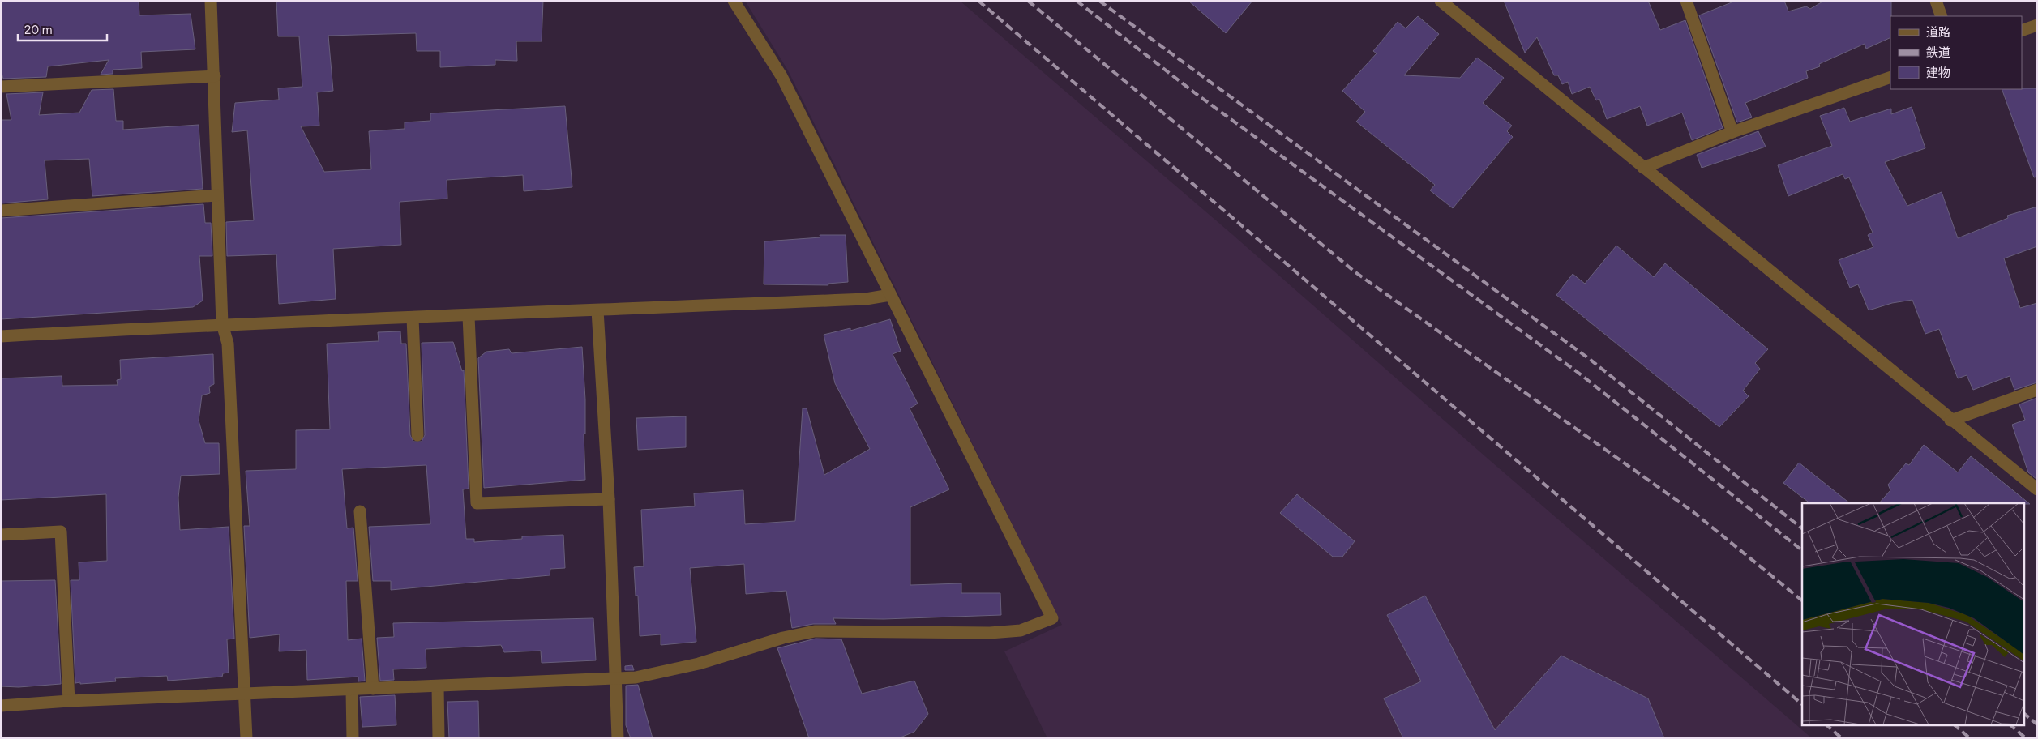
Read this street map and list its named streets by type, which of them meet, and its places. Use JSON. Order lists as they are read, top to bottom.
{
  "legend": ["道路", "鉄道", "建物"],
  "scale_bar": "20 m"
}
